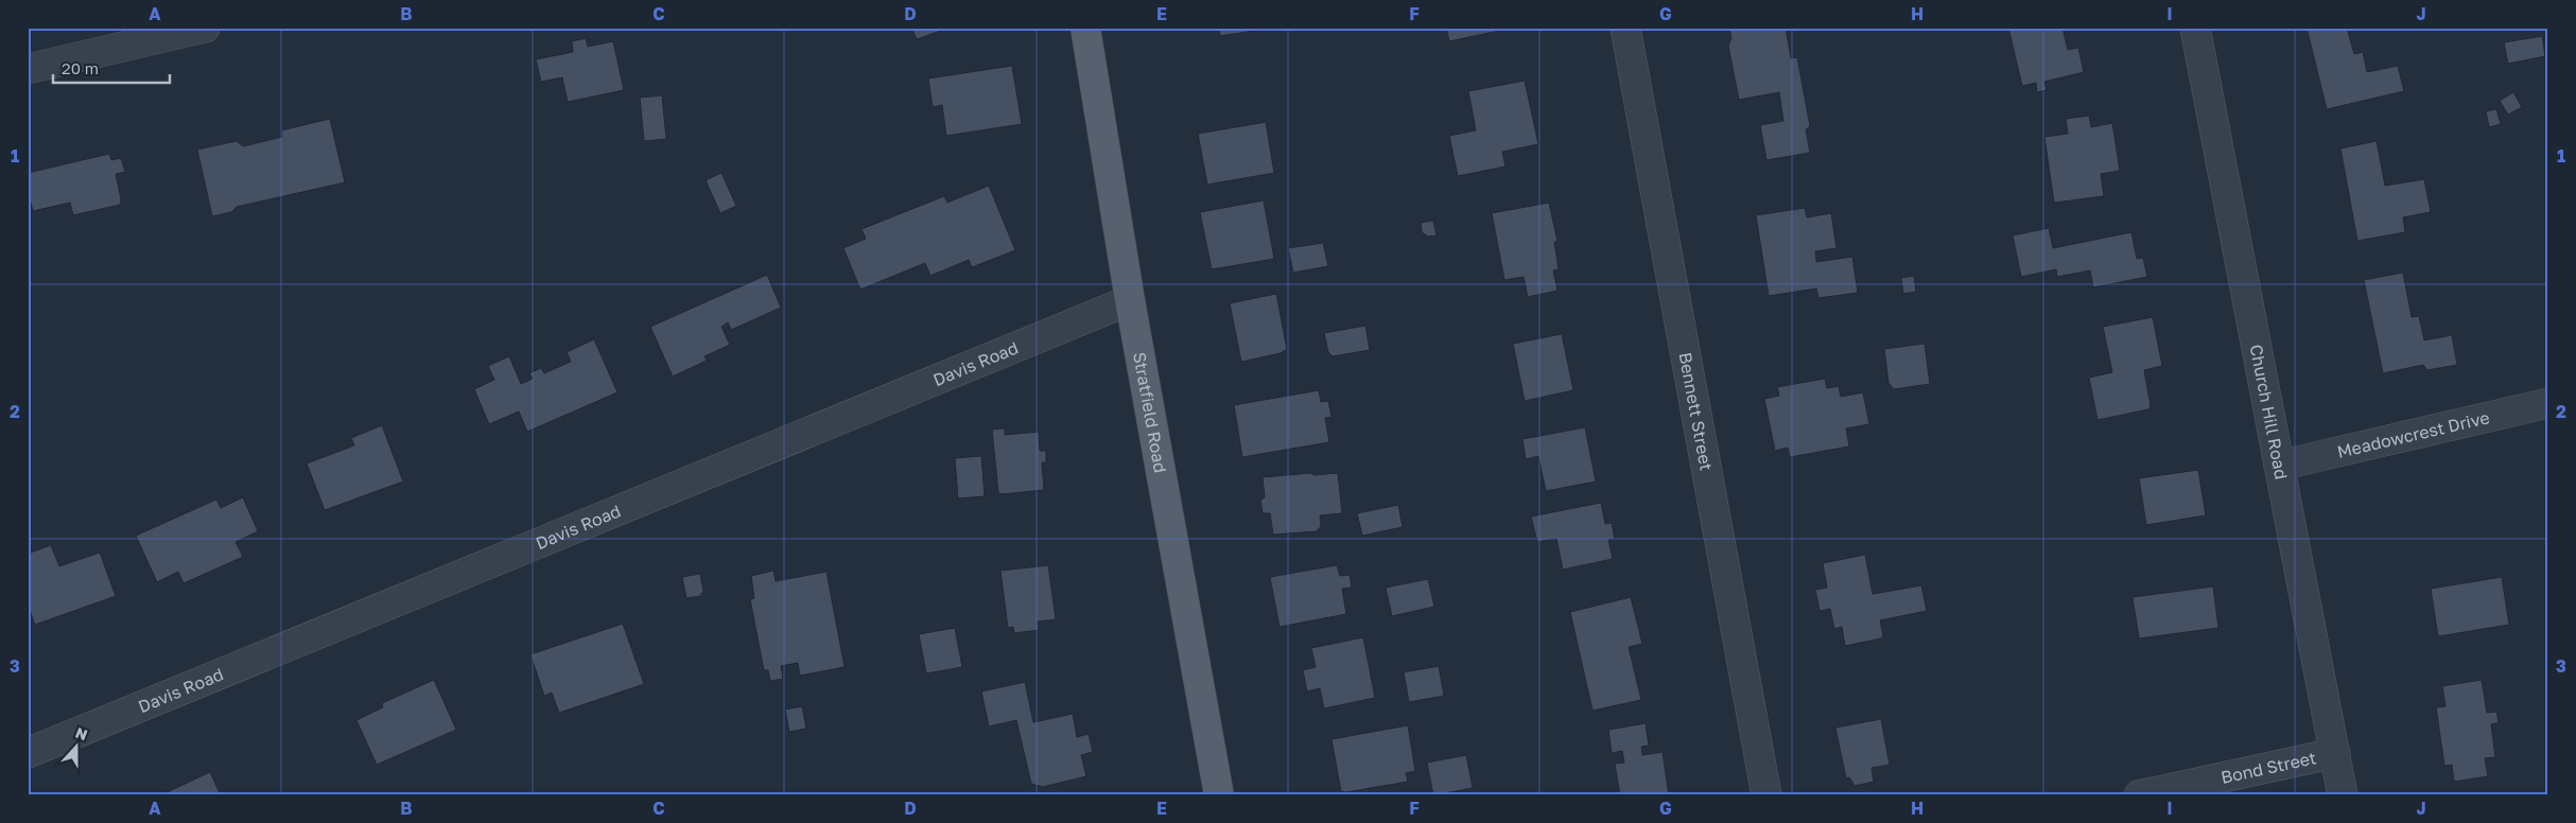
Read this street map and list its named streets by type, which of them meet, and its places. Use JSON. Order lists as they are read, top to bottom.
{
  "streets": {
    "main road": ["Stratfield Road"],
    "street": [
      "Davis Road",
      "Bennett Street",
      "Church Hill Road",
      "Meadowcrest Drive",
      "Bond Street"
    ]
  },
  "crossings": [
    ["Davis Road", "Stratfield Road"],
    ["Church Hill Road", "Meadowcrest Drive"],
    ["Church Hill Road", "Bond Street"]
  ],
  "scale_bar": "20 m",
  "north": "top",
  "grid": {
    "columns": [
      "A",
      "B",
      "C",
      "D",
      "E",
      "F",
      "G",
      "H",
      "I",
      "J"
    ],
    "rows": ["1", "2", "3"]
  }
}
